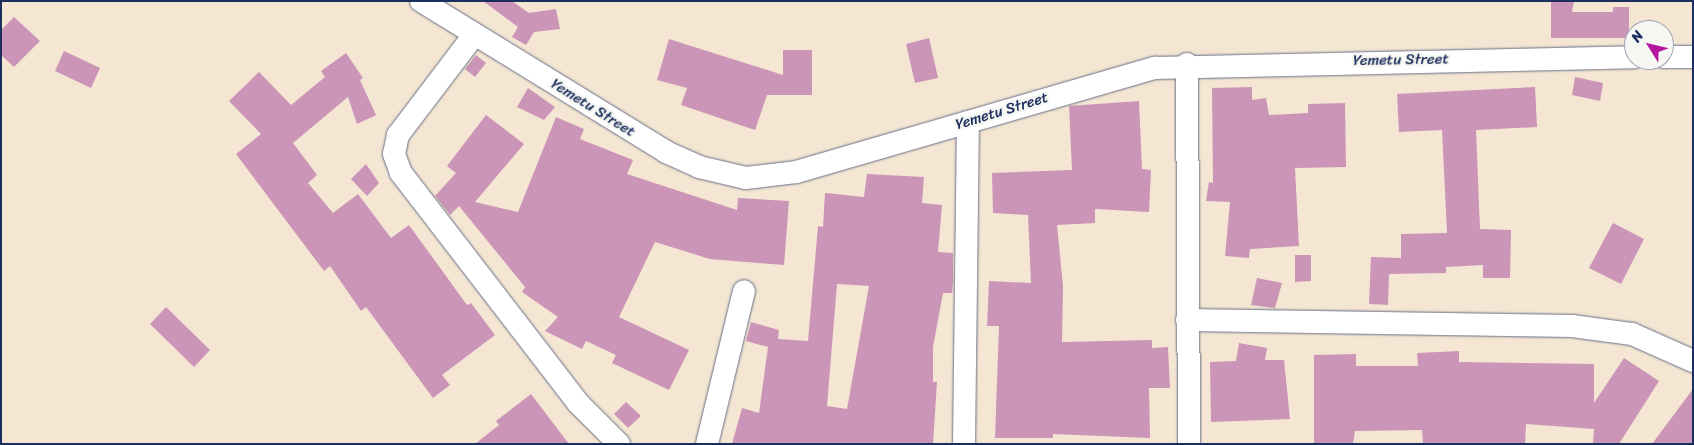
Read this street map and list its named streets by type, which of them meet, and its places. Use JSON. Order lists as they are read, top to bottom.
{
  "streets": {
    "street": ["Yemetu Street"]
  },
  "north": "top left"
}
